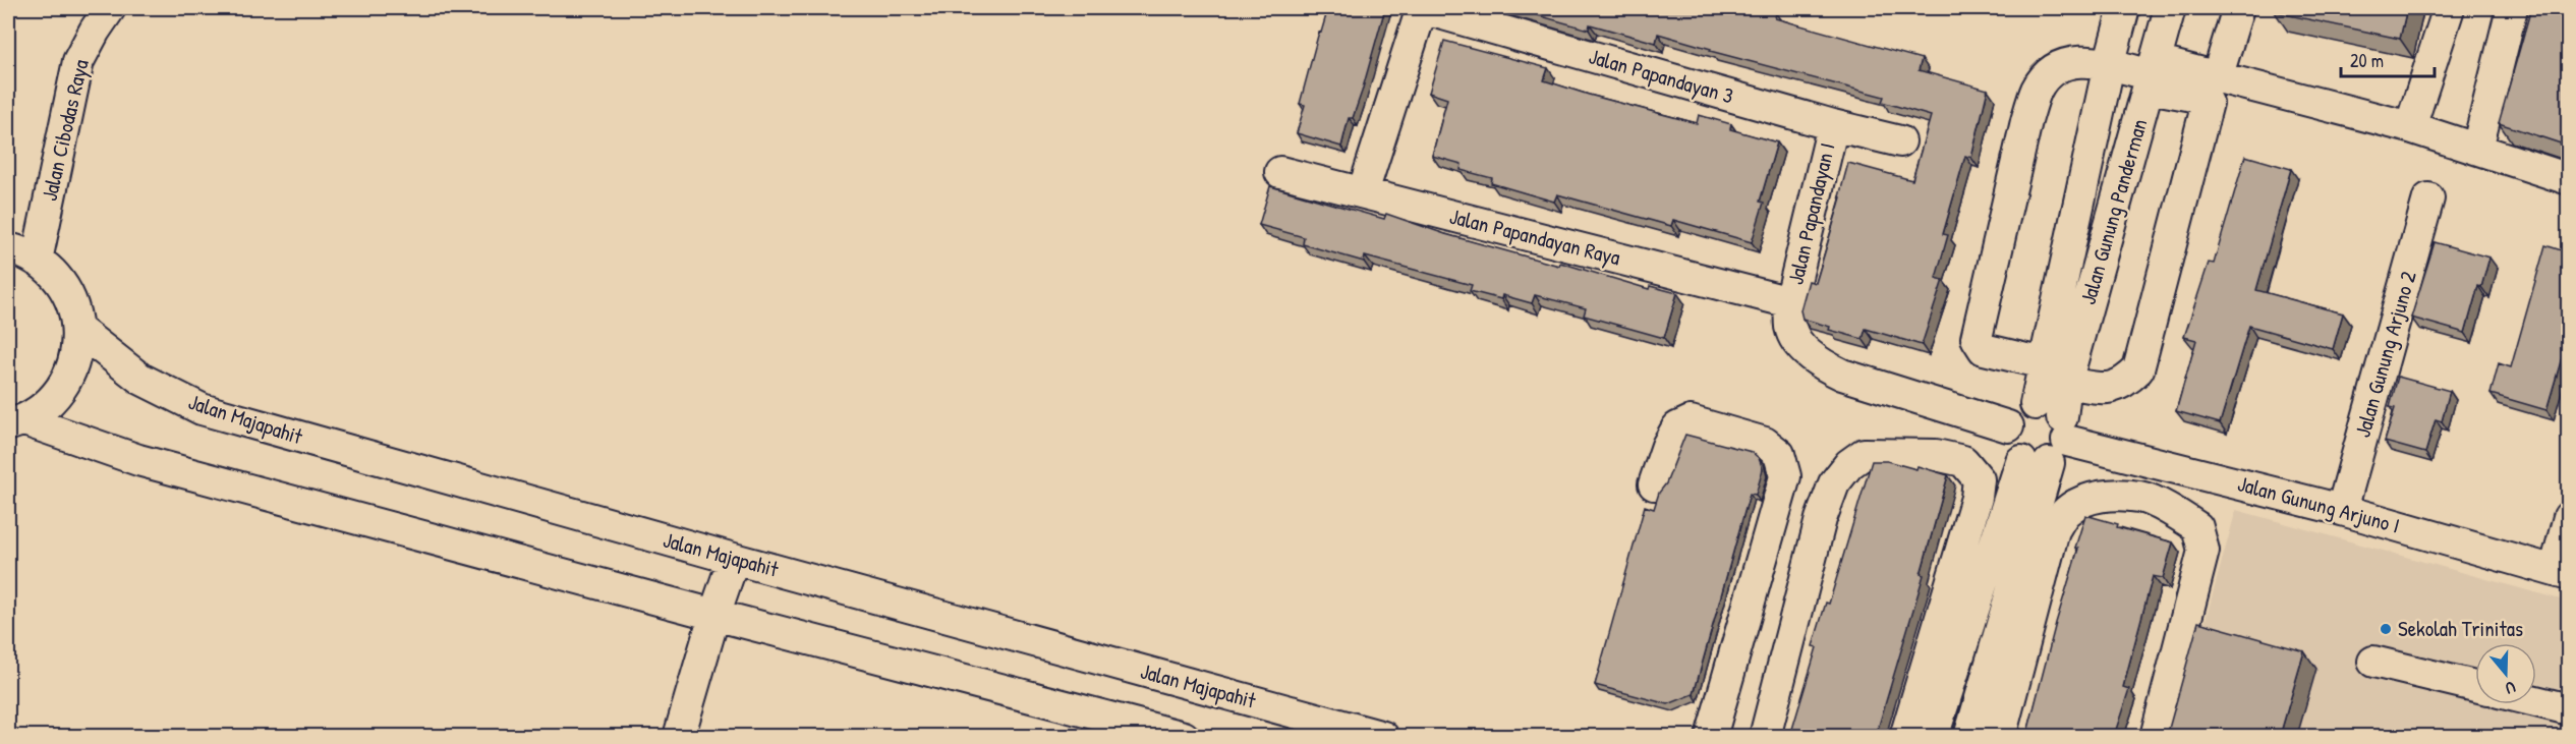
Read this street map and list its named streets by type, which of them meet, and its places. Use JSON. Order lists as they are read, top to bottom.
{
  "streets": {
    "street": [
      "Jalan Papandayan 3",
      "Jalan Cibodas Raya",
      "Jalan Gunung Panderman",
      "Jalan Papandayan I",
      "Jalan Papandayan Raya",
      "Jalan Gunung Arjuno 2",
      "Jalan Majapahit",
      "Jalan Gunung Arjuno I"
    ]
  },
  "crossings": [
    ["Jalan Papandayan 3", "Jalan Papandayan I"],
    ["Jalan Gunung Panderman", "Jalan Gunung Arjuno I"],
    ["Jalan Papandayan I", "Jalan Papandayan Raya"],
    ["Jalan Gunung Arjuno 2", "Jalan Gunung Arjuno I"]
  ],
  "places": ["Sekolah Trinitas"],
  "scale_bar": "20 m",
  "north": "bottom"
}
